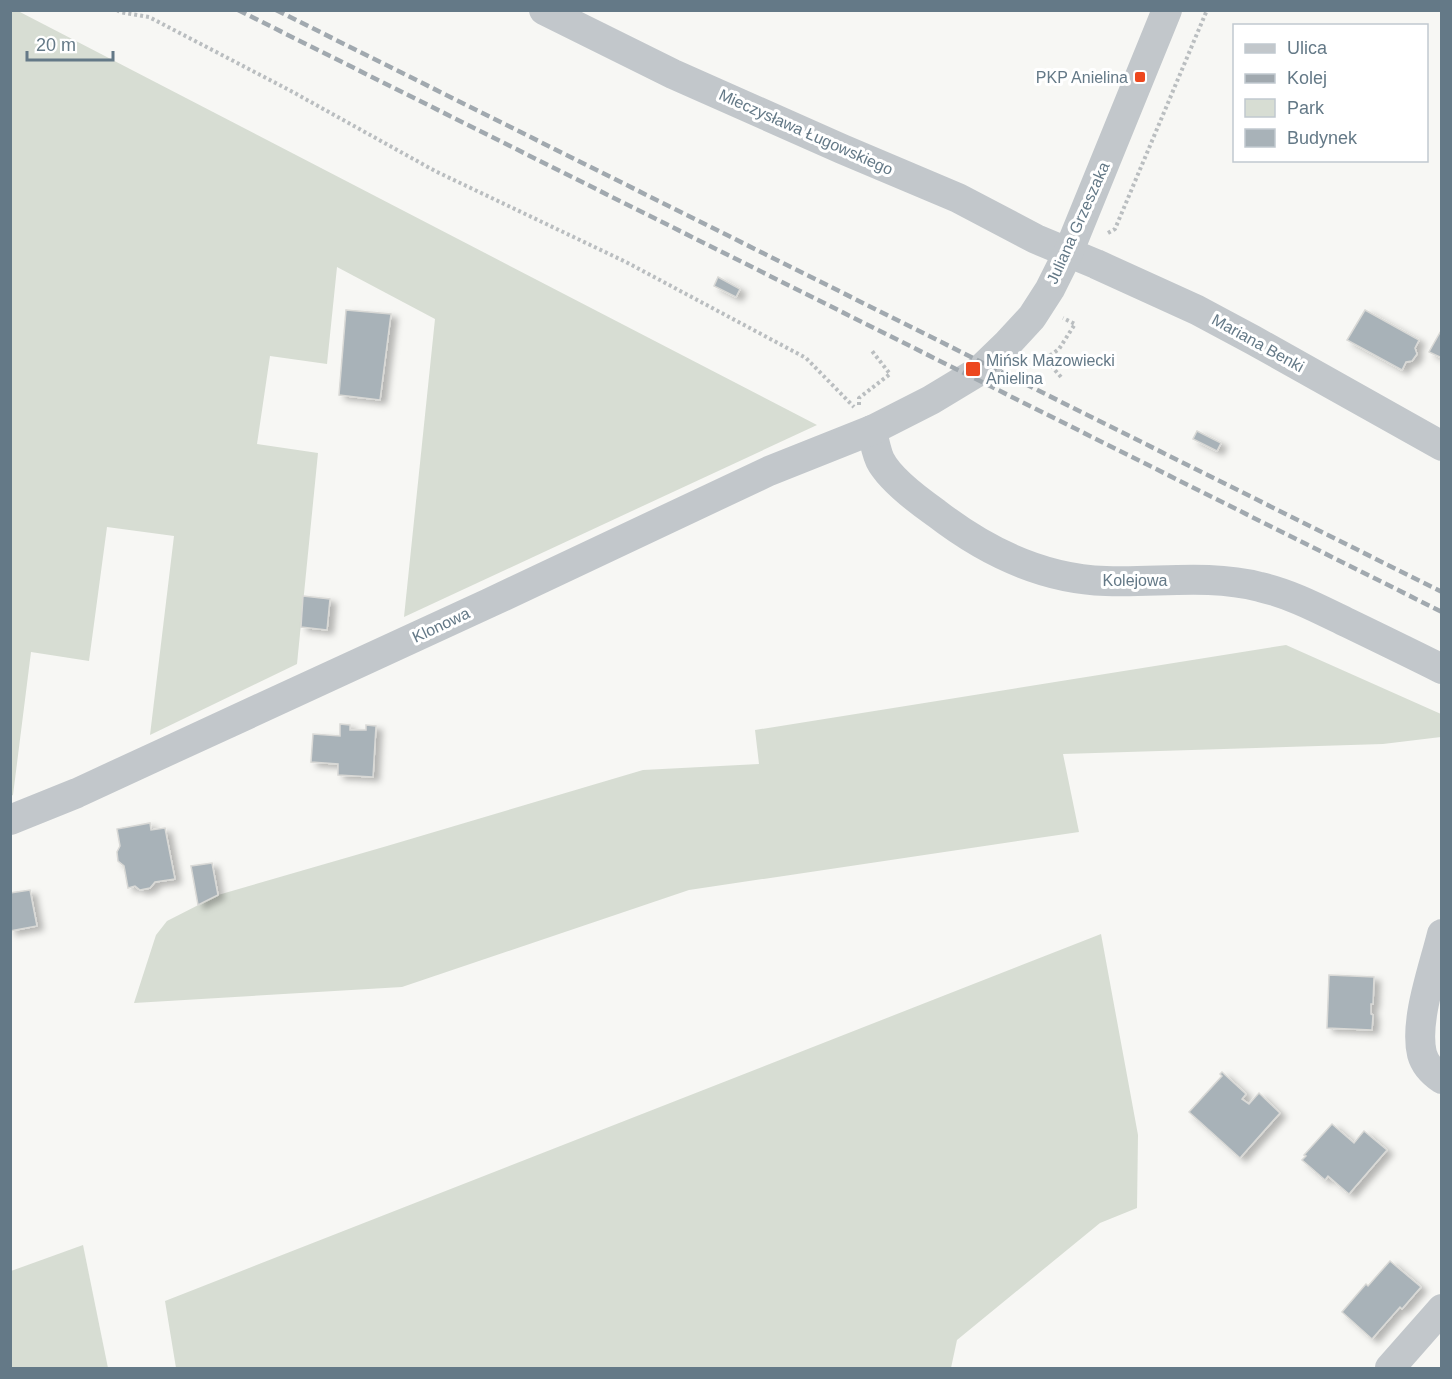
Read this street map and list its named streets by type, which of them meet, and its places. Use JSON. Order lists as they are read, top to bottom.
{
  "streets": {
    "street": [
      "Mieczysława Ługowskiego",
      "Juliana Grzeszaka",
      "Mariana Benki",
      "Kolejowa",
      "Klonowa"
    ]
  },
  "crossings": [
    ["Mieczysława Ługowskiego", "Juliana Grzeszaka"],
    ["Mieczysława Ługowskiego", "Mariana Benki"],
    ["Juliana Grzeszaka", "Mariana Benki"],
    ["Juliana Grzeszaka", "Kolejowa"],
    ["Juliana Grzeszaka", "Klonowa"],
    ["Kolejowa", "Klonowa"]
  ],
  "places": {
    "transit": ["PKP Anielina", "Mińsk Mazowiecki Anielina"]
  },
  "legend": [
    "Ulica",
    "Kolej",
    "Park",
    "Budynek"
  ],
  "scale_bar": "20 m"
}
